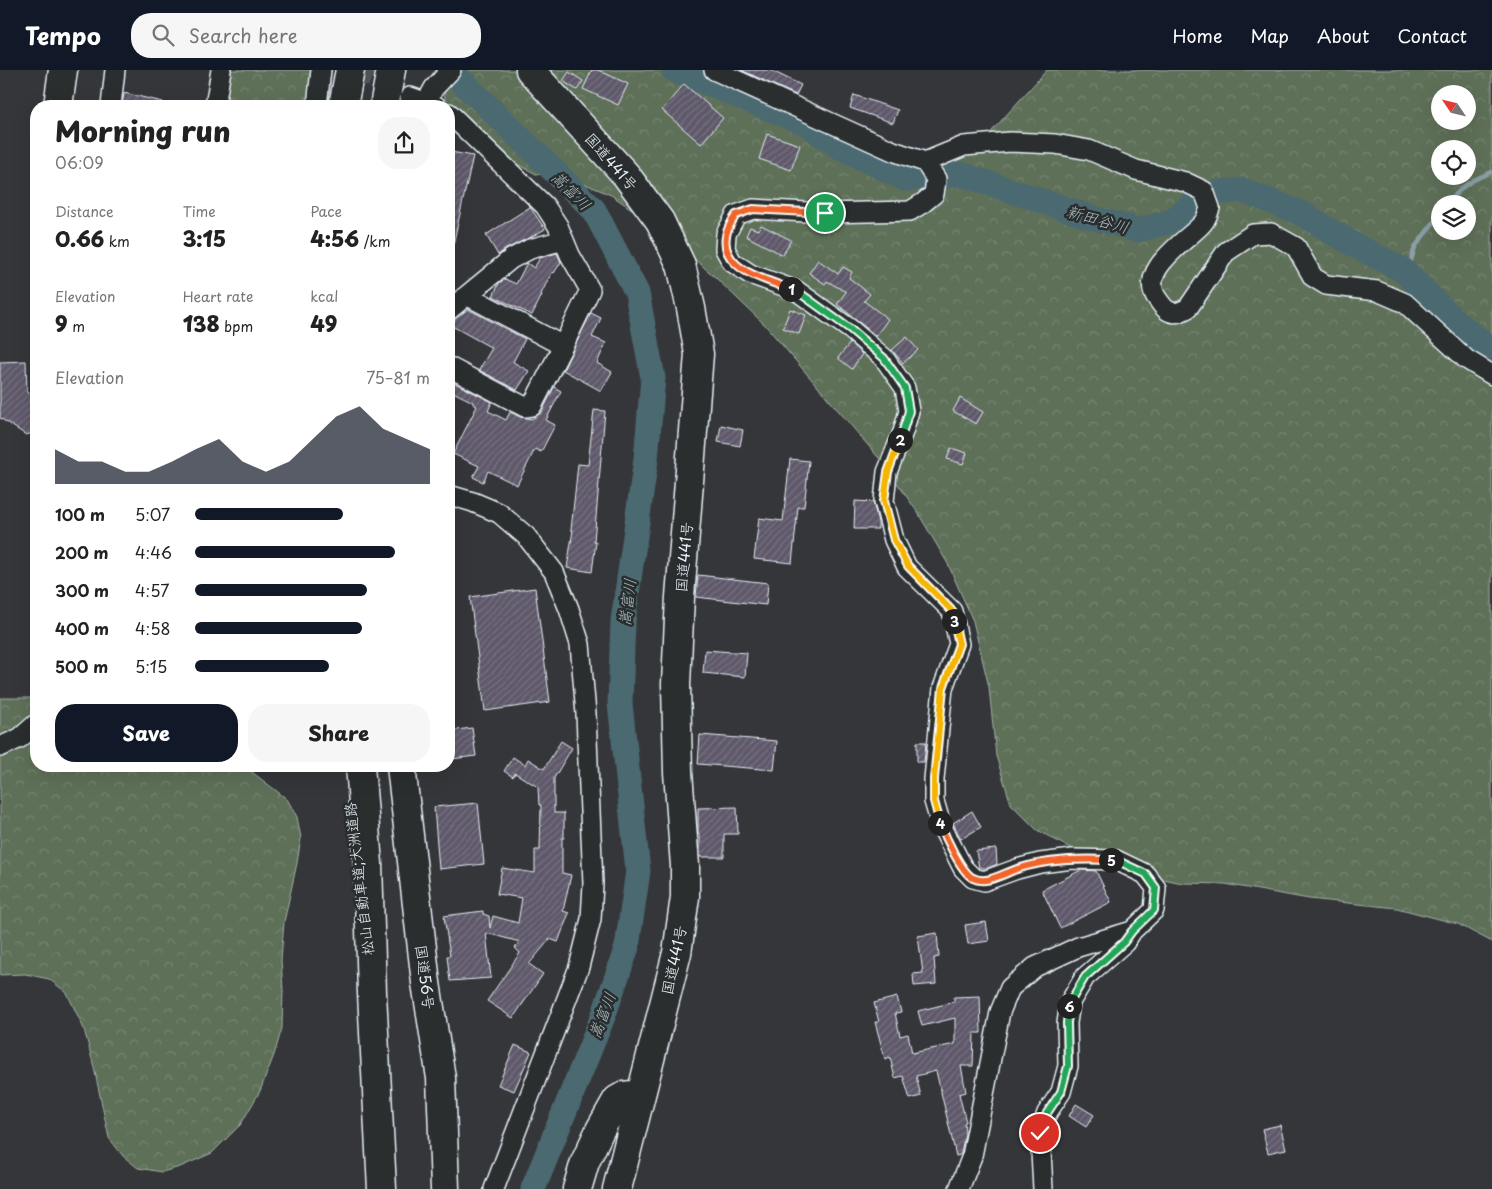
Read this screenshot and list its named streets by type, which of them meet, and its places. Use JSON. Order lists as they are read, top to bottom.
{
  "streets": {
    "highway": ["国道441号", "松山自動車道;大洲道路", "国道56号"]
  },
  "water": ["嵩富川", "新田谷川"],
  "north": "top left",
  "page": {
    "header": "Tempo",
    "search": "Search here",
    "nav": [
      "Home",
      "Map",
      "About",
      "Contact"
    ],
    "heading": ["Morning run", "06:09"],
    "stats": [
      ["Distance", "0.66 km"],
      ["Time", "3:15"],
      ["Pace", "4:56 /km"],
      ["Elevation", "9 m"],
      ["Heart rate", "138 bpm"],
      ["kcal", "49"]
    ],
    "pins": [
      "1",
      "2",
      "3",
      "4",
      "5",
      "6"
    ],
    "chart": ["Elevation", "75–81 m"],
    "list": [
      {
        "name": "100 m",
        "note": "5:07"
      },
      {
        "name": "200 m",
        "note": "4:46"
      },
      {
        "name": "300 m",
        "note": "4:57"
      },
      {
        "name": "400 m",
        "note": "4:58"
      },
      {
        "name": "500 m",
        "note": "5:15"
      }
    ],
    "buttons": ["Save", "Share"]
  }
}
